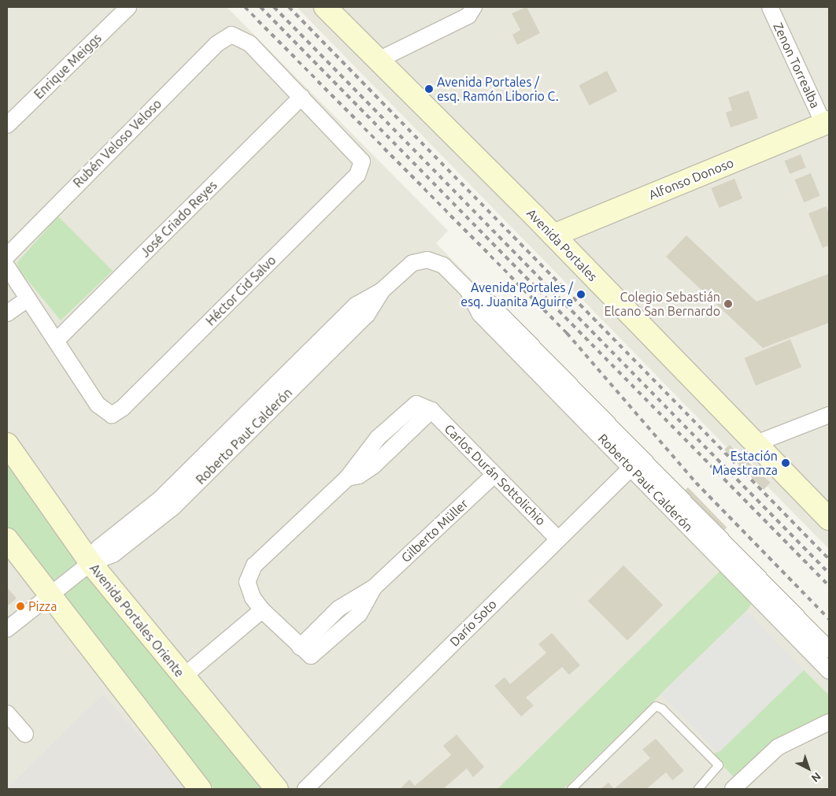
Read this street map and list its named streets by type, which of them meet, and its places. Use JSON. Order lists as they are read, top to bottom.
{
  "streets": {
    "street": [
      "Zenon Torrealba",
      "Enrique Meiggs",
      "Rubén Veloso Veloso",
      "Alfonso Donoso",
      "José Criado Reyes",
      "Avenida Portales",
      "Héctor Cid Salvo",
      "Roberto Paut Calderón",
      "Carlos Durán Sottolichio",
      "Gilberto Müller",
      "Avenida Portales Oriente",
      "Darío Soto"
    ]
  },
  "crossings": [
    ["Zenon Torrealba", "Alfonso Donoso"],
    ["Rubén Veloso Veloso", "José Criado Reyes"],
    ["Rubén Veloso Veloso", "Héctor Cid Salvo"],
    ["Alfonso Donoso", "Avenida Portales"],
    ["José Criado Reyes", "Héctor Cid Salvo"],
    ["Roberto Paut Calderón", "Avenida Portales Oriente"],
    ["Roberto Paut Calderón", "Darío Soto"],
    ["Carlos Durán Sottolichio", "Gilberto Müller"],
    ["Carlos Durán Sottolichio", "Darío Soto"]
  ],
  "places": [
    "Avenida Portales / esq. Ramón Liborio C.",
    "Avenida Portales / esq. Juanita Aguirre",
    "Colegio Sebastián Elcano San Bernardo",
    "Estación Maestranza",
    "Pizza"
  ],
  "north": "bottom right"
}
